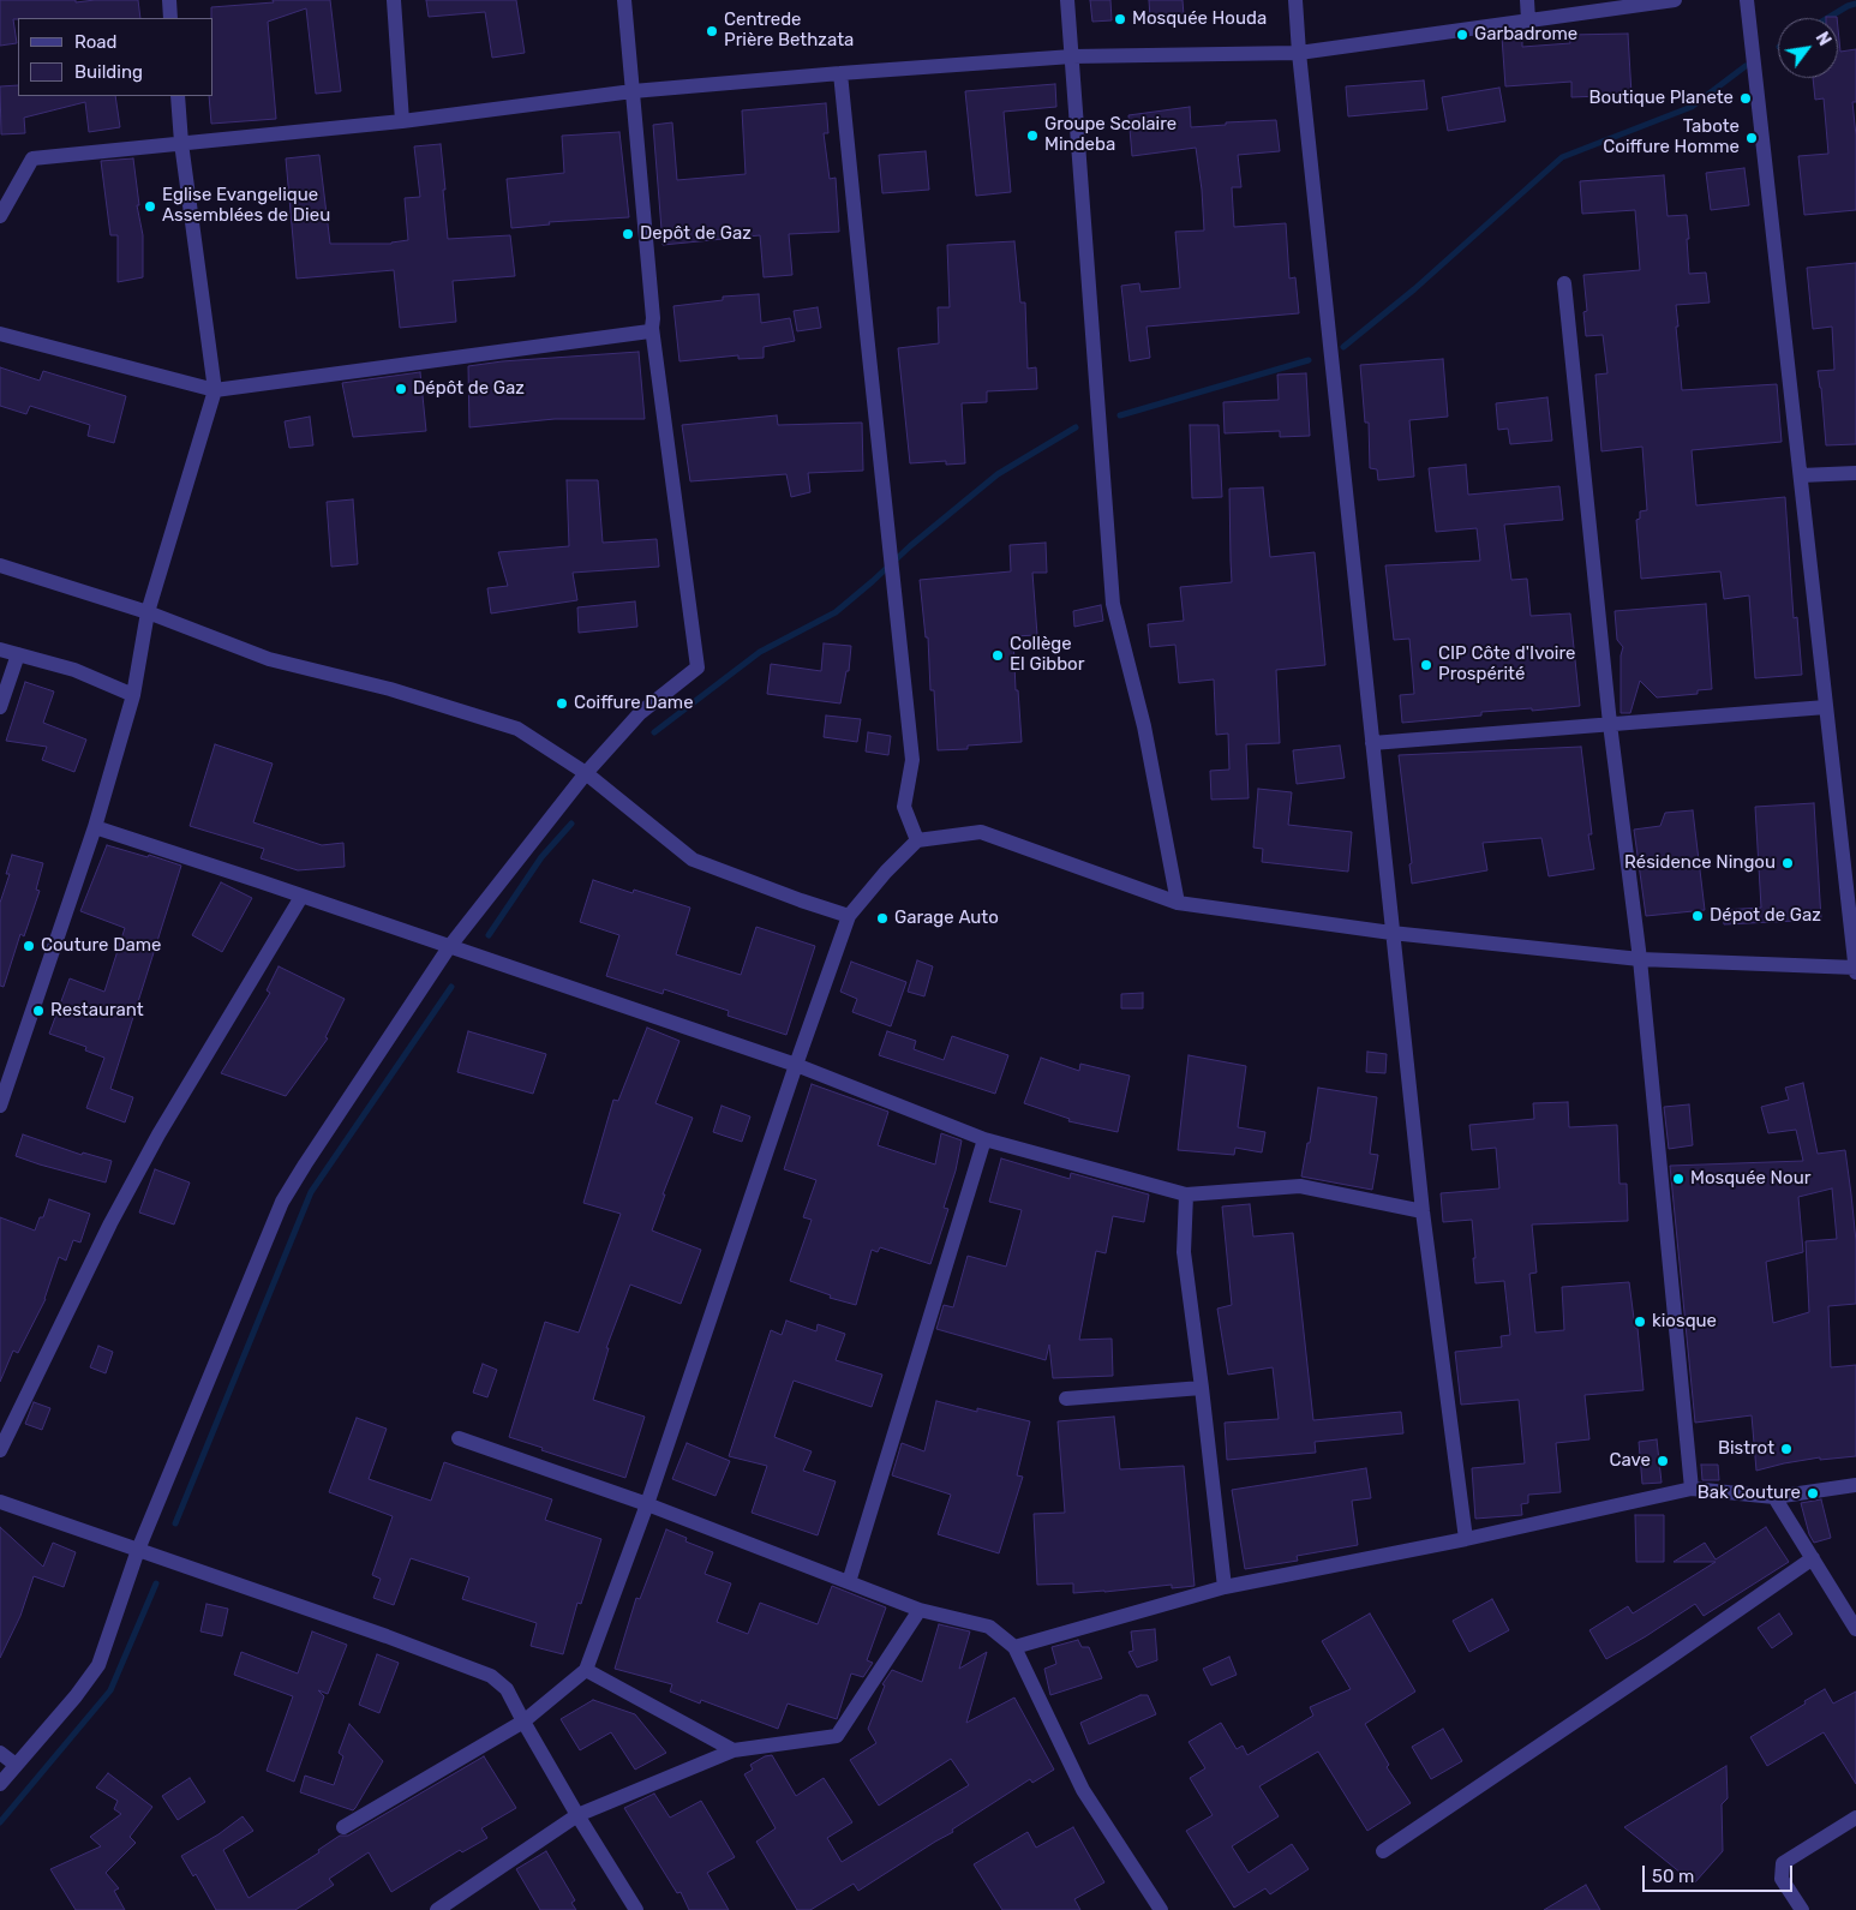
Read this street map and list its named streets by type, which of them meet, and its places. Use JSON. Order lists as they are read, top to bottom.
{
  "places": [
    "Mosquée Houda",
    "Centrede Prière Bethzata",
    "Garbadrome",
    "Boutique Planete",
    "Groupe Scolaire Mindeba",
    "Tabote Coiffure Homme",
    "Eglise Evangelique Assemblées de Dieu",
    "Depôt de Gaz",
    "Dépôt de Gaz",
    "Collège El Gibbor",
    "CIP Côte d'Ivoire Prospérité",
    "Coiffure Dame",
    "Résidence Ningou",
    "Dépot de Gaz",
    "Garage Auto",
    "Couture Dame",
    "Restaurant",
    "Mosquée Nour",
    "kiosque",
    "Bistrot",
    "Cave",
    "Bak Couture"
  ],
  "legend": ["Road", "Building"],
  "scale_bar": "50 m",
  "north": "top right"
}
